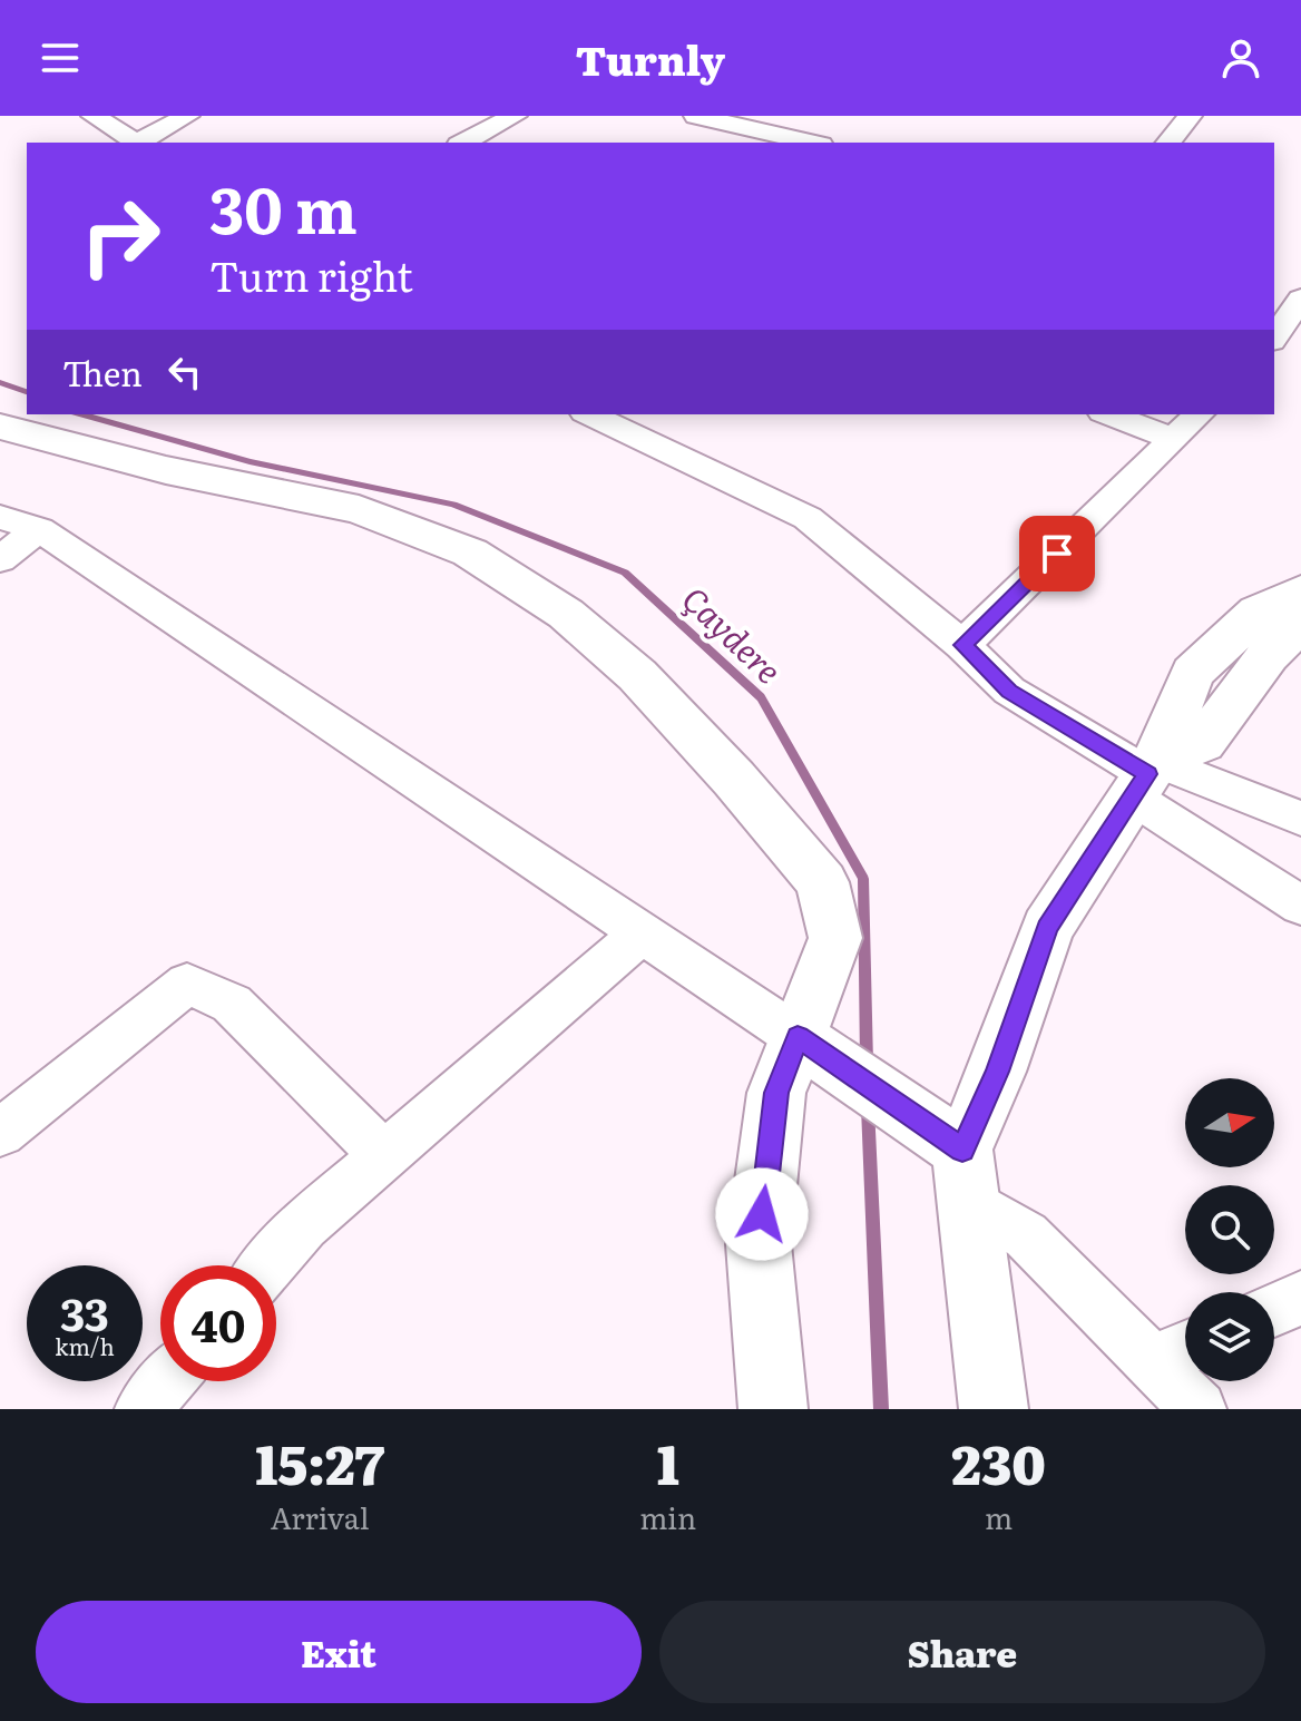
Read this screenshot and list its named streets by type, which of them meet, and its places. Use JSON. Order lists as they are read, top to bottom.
{
  "water": ["Çaydere"],
  "north": "right",
  "page": {
    "header": "Turnly",
    "turn": ["30 m", "Turn right"],
    "then": "Then",
    "speed": "33 km/h",
    "limit": "40",
    "eta": [
      "15:27",
      "Arrival",
      "1",
      "min",
      "230",
      "m"
    ],
    "buttons": ["Exit", "Share"]
  }
}
